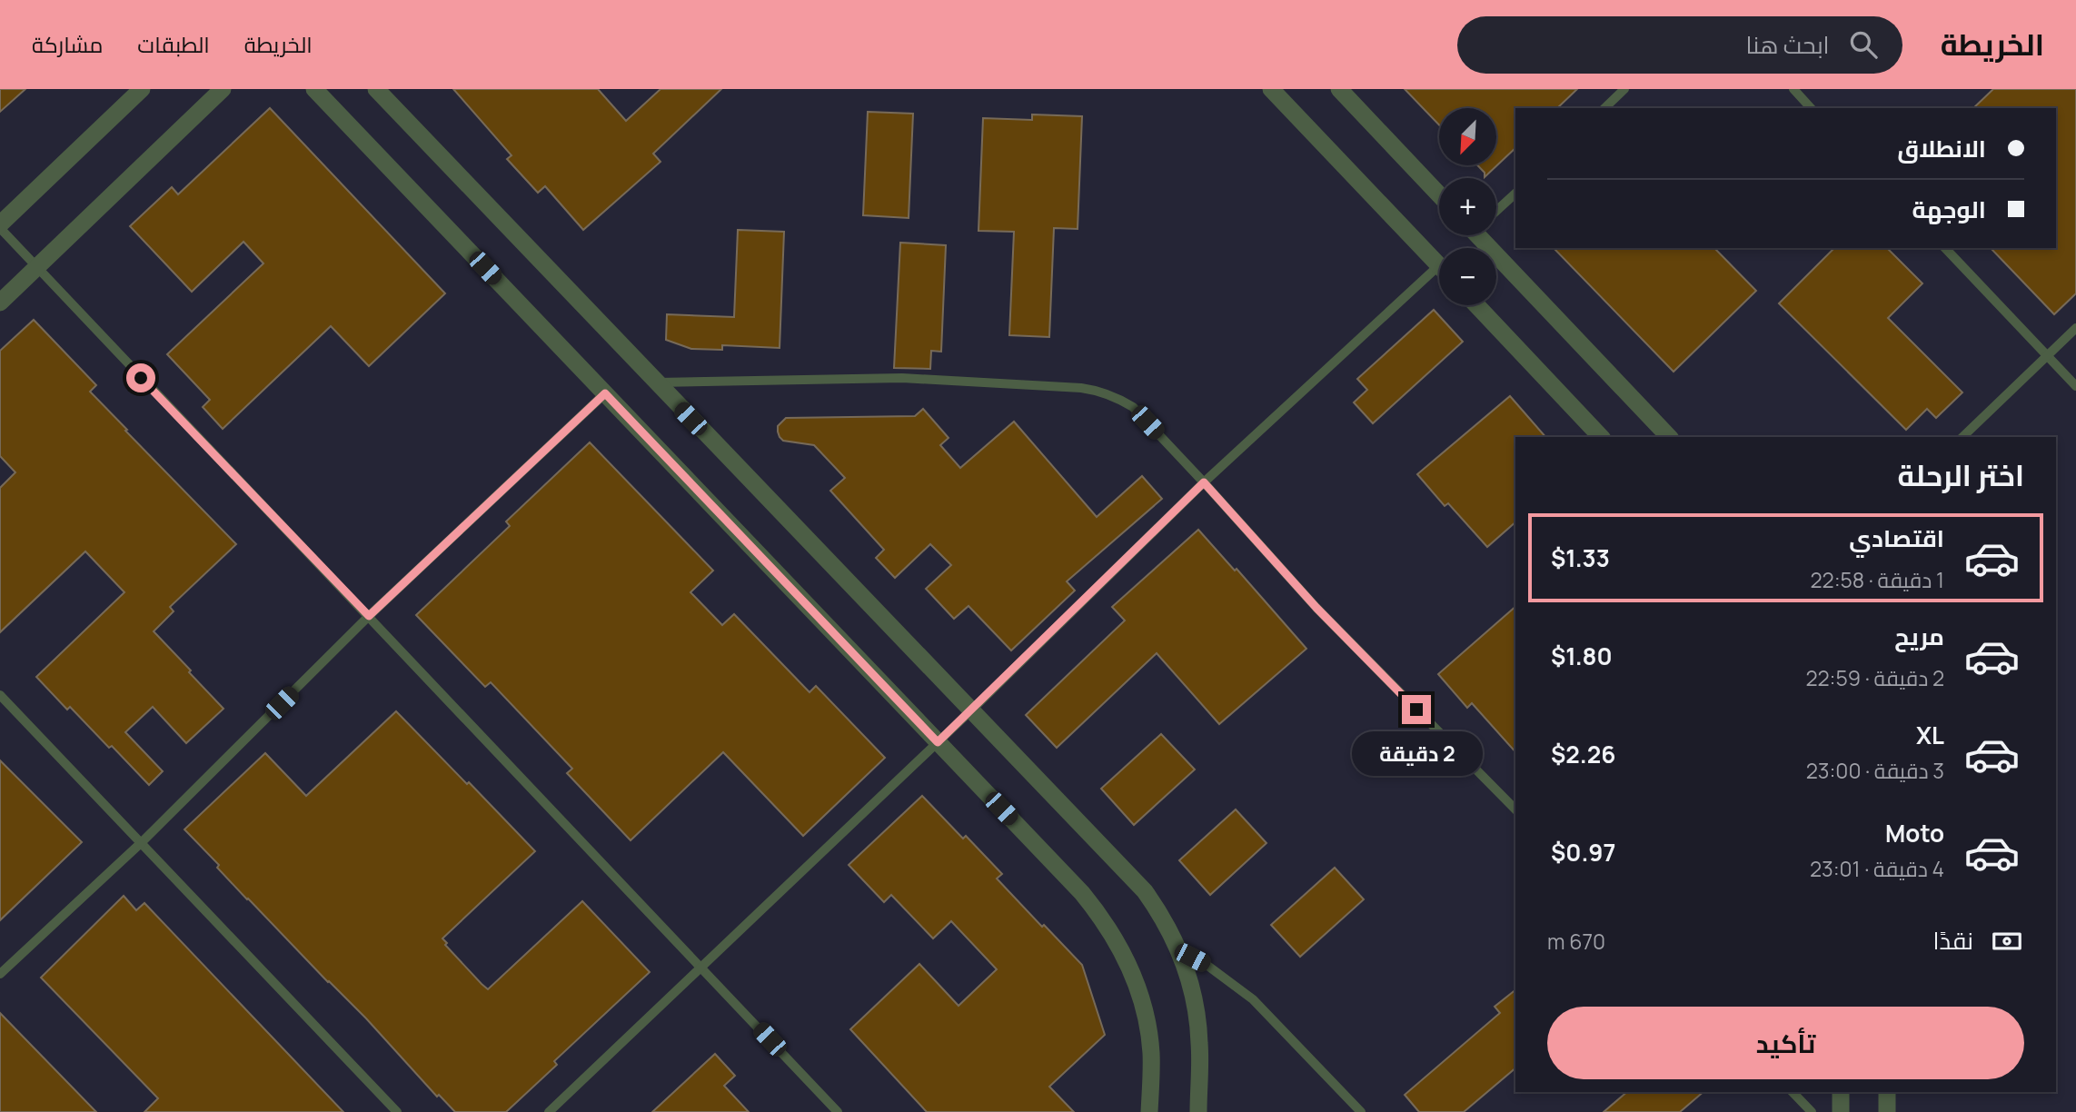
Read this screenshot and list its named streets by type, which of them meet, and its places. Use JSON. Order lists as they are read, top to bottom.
{
  "north": "bottom left",
  "page": {
    "header": "الخريطة",
    "search": "ابحث هنا",
    "nav": ["الخريطة", "الطبقات", "مشاركة"],
    "map_buttons": ["+", "−"],
    "banner": ["الانطلاق", "الوجهة"],
    "heading": "اختر الرحلة",
    "list": [
      {
        "name": "اقتصادي",
        "note": "1 دقيقة · 22:58",
        "value": "$1.33"
      },
      {
        "name": "مريح",
        "note": "2 دقيقة · 22:59",
        "value": "$1.80"
      },
      {
        "name": "XL",
        "note": "3 دقيقة · 23:00",
        "value": "$2.26"
      },
      {
        "name": "Moto",
        "note": "4 دقيقة · 23:01",
        "value": "$0.97"
      }
    ],
    "bubble": "2 دقيقة",
    "pay": ["نقدًا", "670 m"],
    "buttons": "تأكيد"
  }
}
